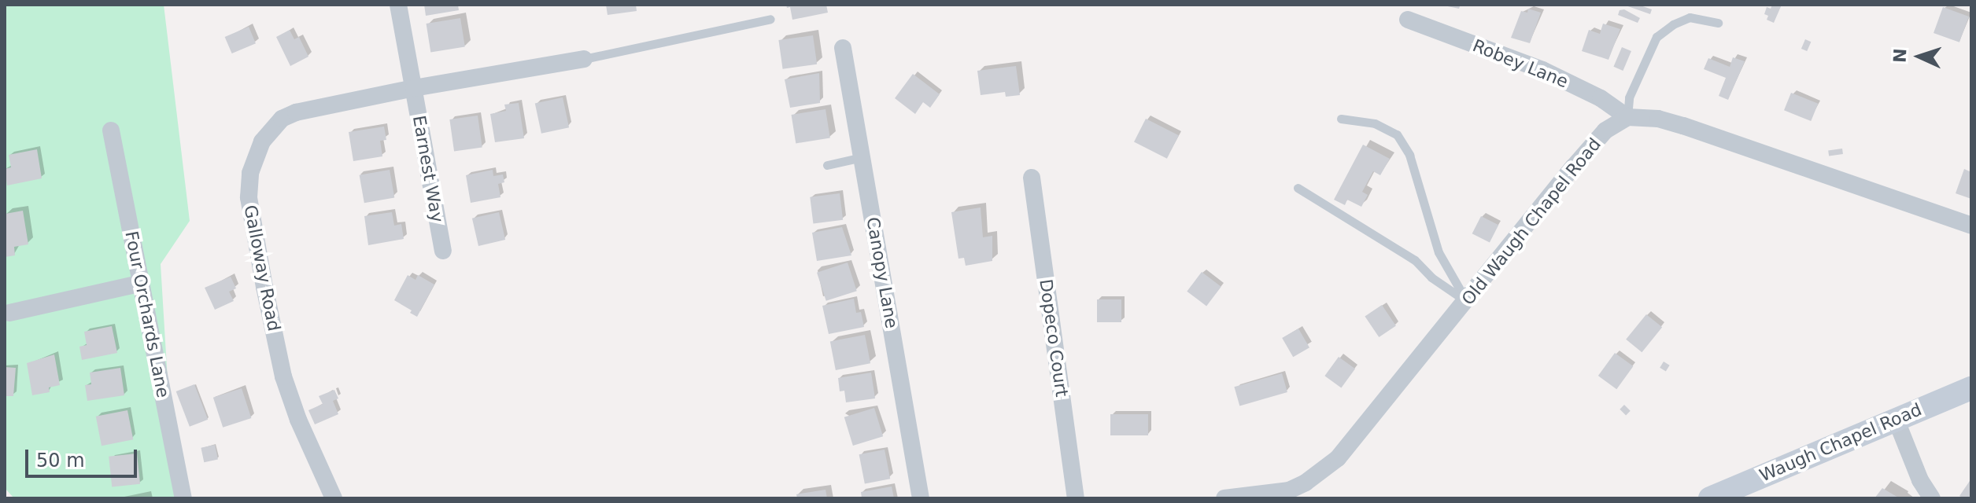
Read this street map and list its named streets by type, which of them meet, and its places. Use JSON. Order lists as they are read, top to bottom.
{
  "streets": {
    "main road": ["Waugh Chapel Road"],
    "street": [
      "Robey Lane",
      "Earnest Way",
      "Old Waugh Chapel Road",
      "Galloway Road",
      "Canopy Lane",
      "Four Orchards Lane",
      "Dopeco Court"
    ]
  },
  "crossings": [
    ["Robey Lane", "Old Waugh Chapel Road"],
    ["Earnest Way", "Galloway Road"]
  ],
  "scale_bar": "50 m",
  "north": "left"
}
